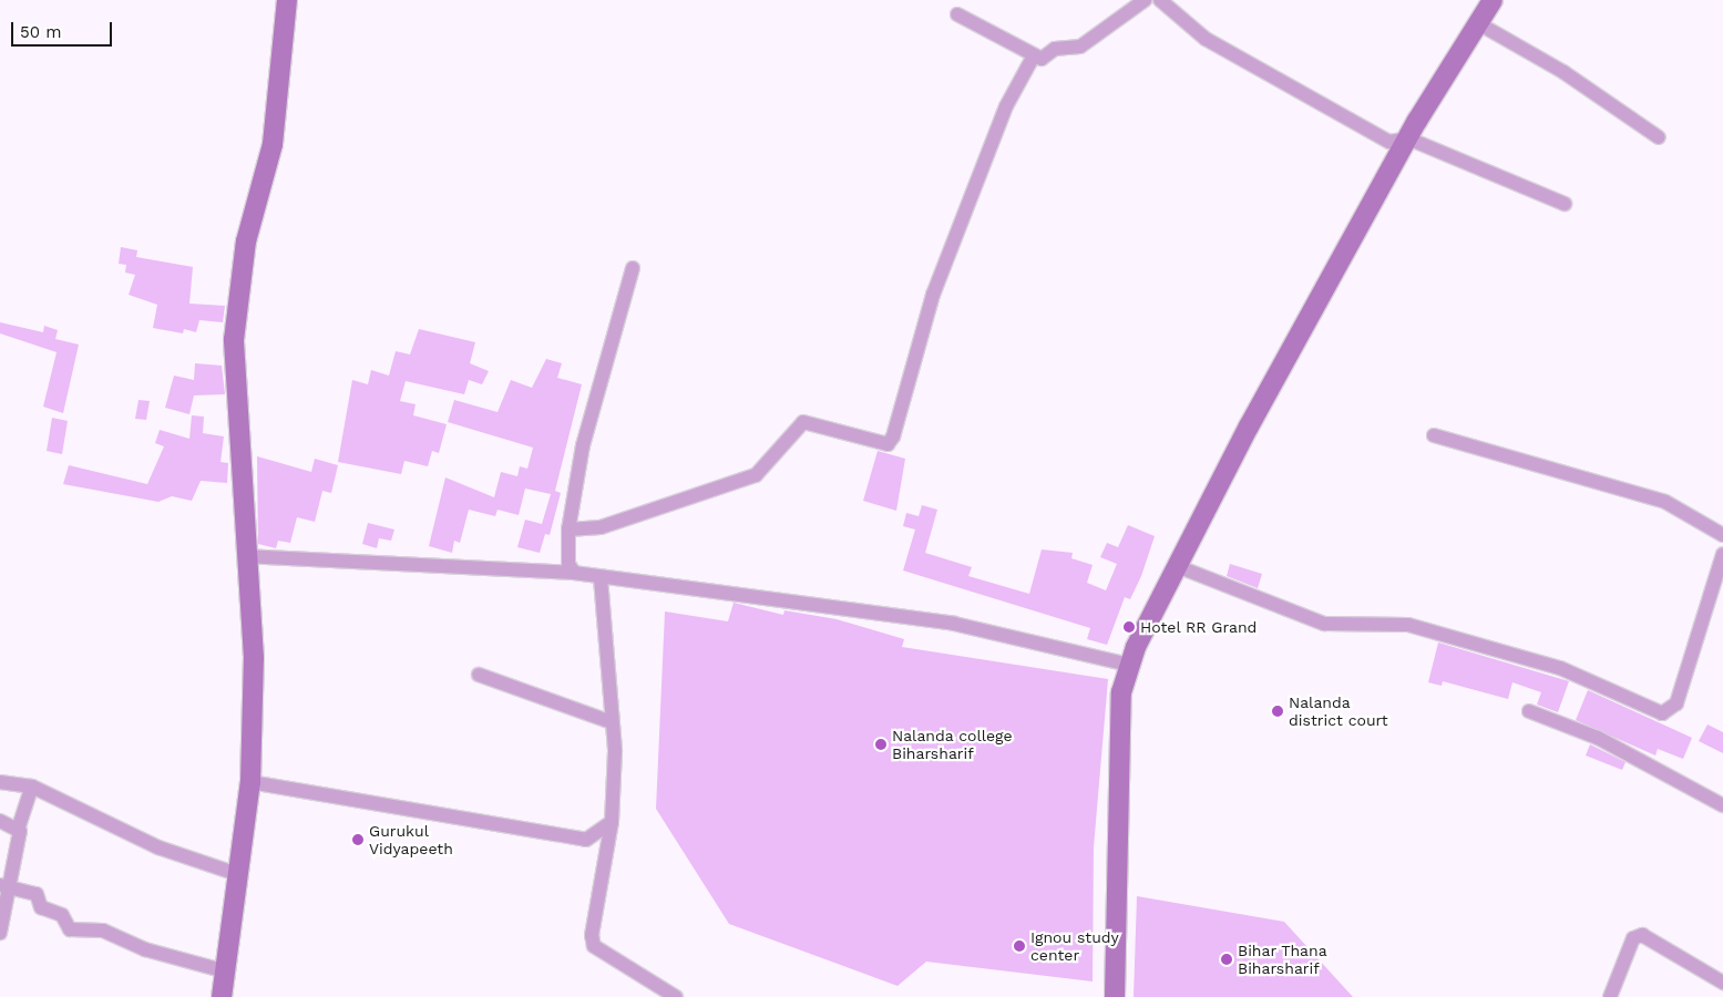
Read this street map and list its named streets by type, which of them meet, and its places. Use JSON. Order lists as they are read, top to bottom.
{
  "places": [
    "Hotel RR Grand",
    "Nalanda district court",
    "Nalanda college Biharsharif",
    "Gurukul Vidyapeeth",
    "Ignou study center",
    "Bihar Thana Biharsharif"
  ],
  "scale_bar": "50 m"
}
